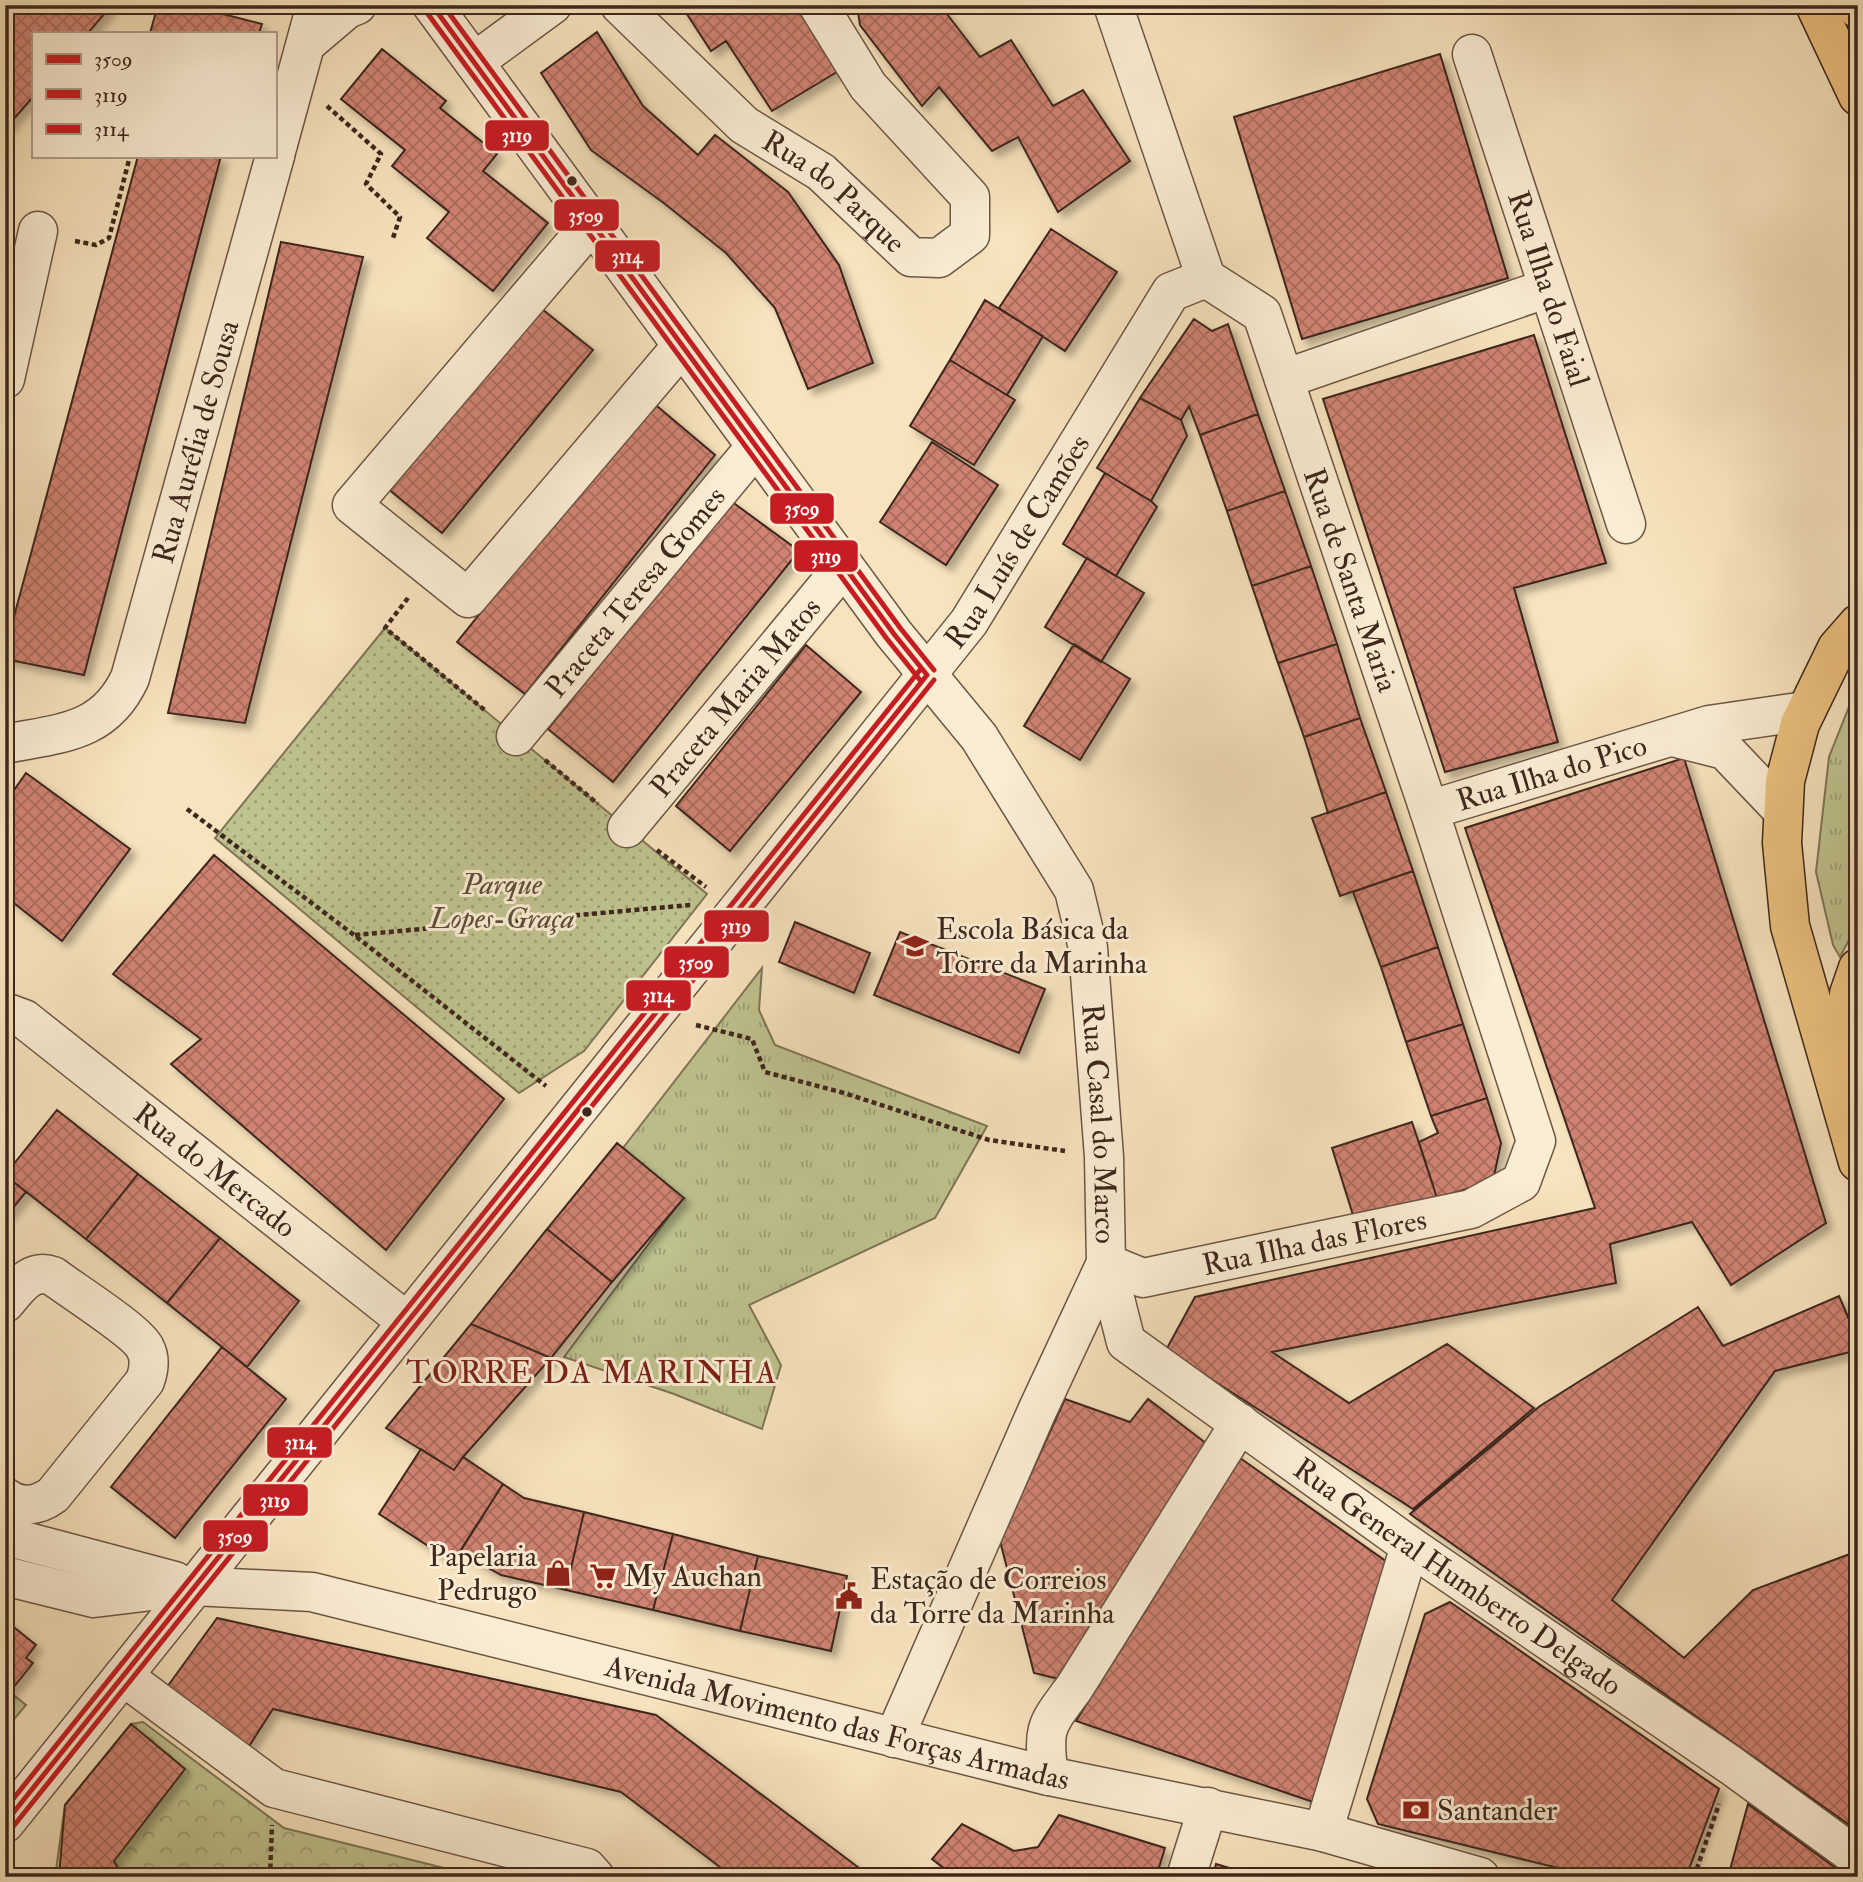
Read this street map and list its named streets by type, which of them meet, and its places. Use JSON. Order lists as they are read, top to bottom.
{
  "streets": {
    "street": [
      "Rua do Parque",
      "Rua Ilha do Faial",
      "Rua Aurélia de Sousa",
      "Rua Luís de Camões",
      "Rua de Santa Maria",
      "Praceta Teresa Gomes",
      "Praceta Maria Matos",
      "Rua Ilha do Pico",
      "Rua Casal do Marco",
      "Rua do Mercado",
      "Rua Ilha das Flores",
      "Rua General Humberto Delgado",
      "Avenida Movimento das Forças Armadas"
    ]
  },
  "crossings": [
    ["Rua Luís de Camões", "Rua de Santa Maria"],
    ["Rua Luís de Camões", "Rua Casal do Marco"],
    ["Rua Luís de Camões", "Rua do Mercado"],
    ["Rua Luís de Camões", "Avenida Movimento das Forças Armadas"],
    ["Rua de Santa Maria", "Rua Ilha do Pico"],
    ["Rua de Santa Maria", "Rua Ilha das Flores"],
    ["Praceta Teresa Gomes", "Rua Casal do Marco"],
    ["Praceta Maria Matos", "Rua Casal do Marco"],
    ["Rua Casal do Marco", "Rua Ilha das Flores"],
    ["Rua Casal do Marco", "Rua General Humberto Delgado"],
    ["Rua Casal do Marco", "Avenida Movimento das Forças Armadas"],
    ["Rua Ilha das Flores", "Rua General Humberto Delgado"]
  ],
  "districts": ["TORRE DA MARINHA"],
  "parks": ["Parque Lopes-Graça"],
  "places": {
    "school or university": ["Escola Básica da Torre da Marinha"],
    "shop": ["Papelaria Pedrugo"],
    "supermarket": ["My Auchan"],
    "public building": ["Estação de Correios da Torre da Marinha"],
    "bank": ["Santander"]
  },
  "lines": ["transit line 3509", "transit line 3114", "transit line 3119"],
  "legend": ["3509", "3119", "3114"]
}
